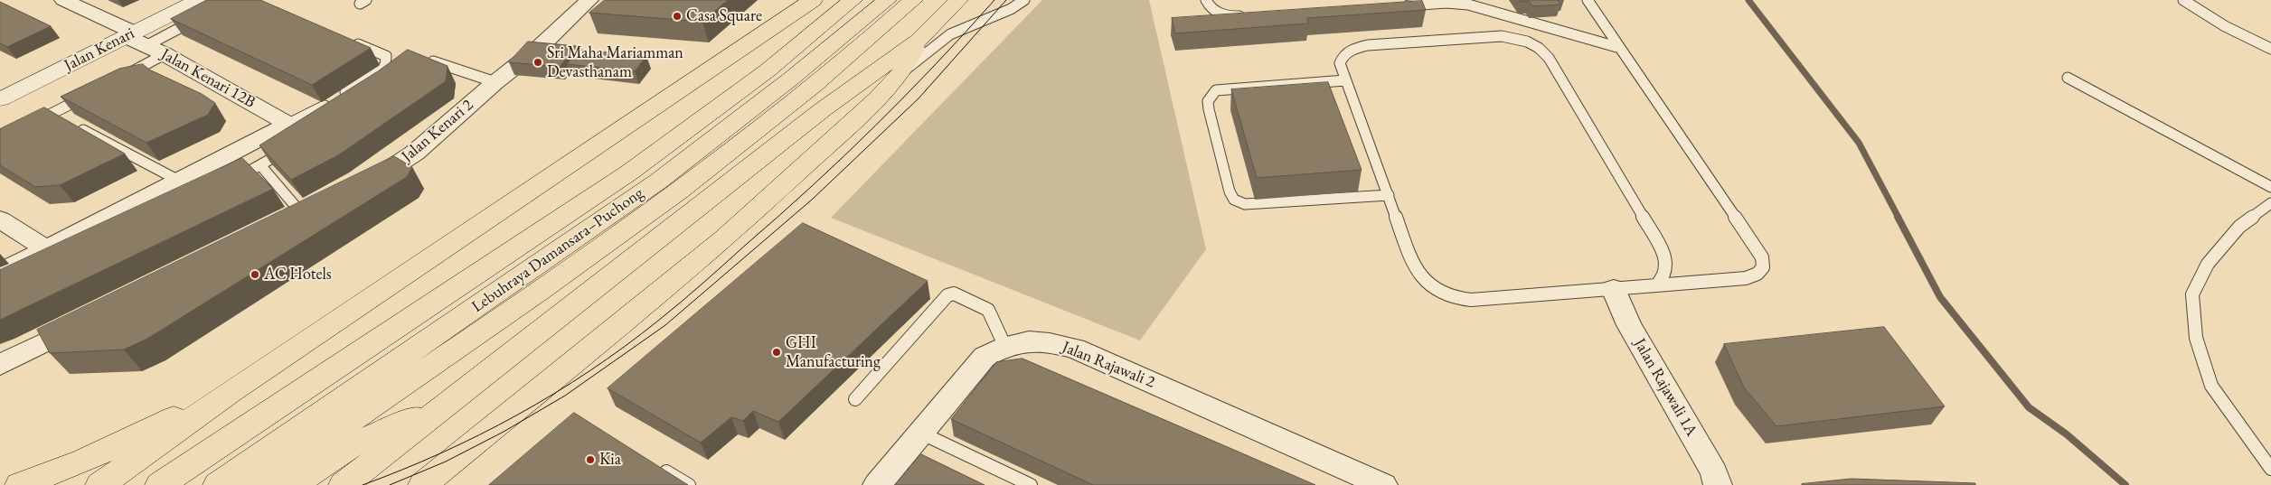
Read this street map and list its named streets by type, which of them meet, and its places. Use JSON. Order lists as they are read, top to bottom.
{
  "streets": {
    "highway": ["Lebuhraya Damansara–Puchong"],
    "street": [
      "Jalan Kenari",
      "Jalan Kenari 12B",
      "Jalan Kenari 2",
      "Jalan Rajawali 2",
      "Jalan Rajawali 1A"
    ]
  },
  "crossings": [
    ["Jalan Kenari", "Jalan Kenari 12B"]
  ],
  "places": [
    "Casa Square",
    "Sri Maha Mariamman Devasthanam",
    "AC Hotels",
    "GHI Manufacturing",
    "Kia"
  ]
}
